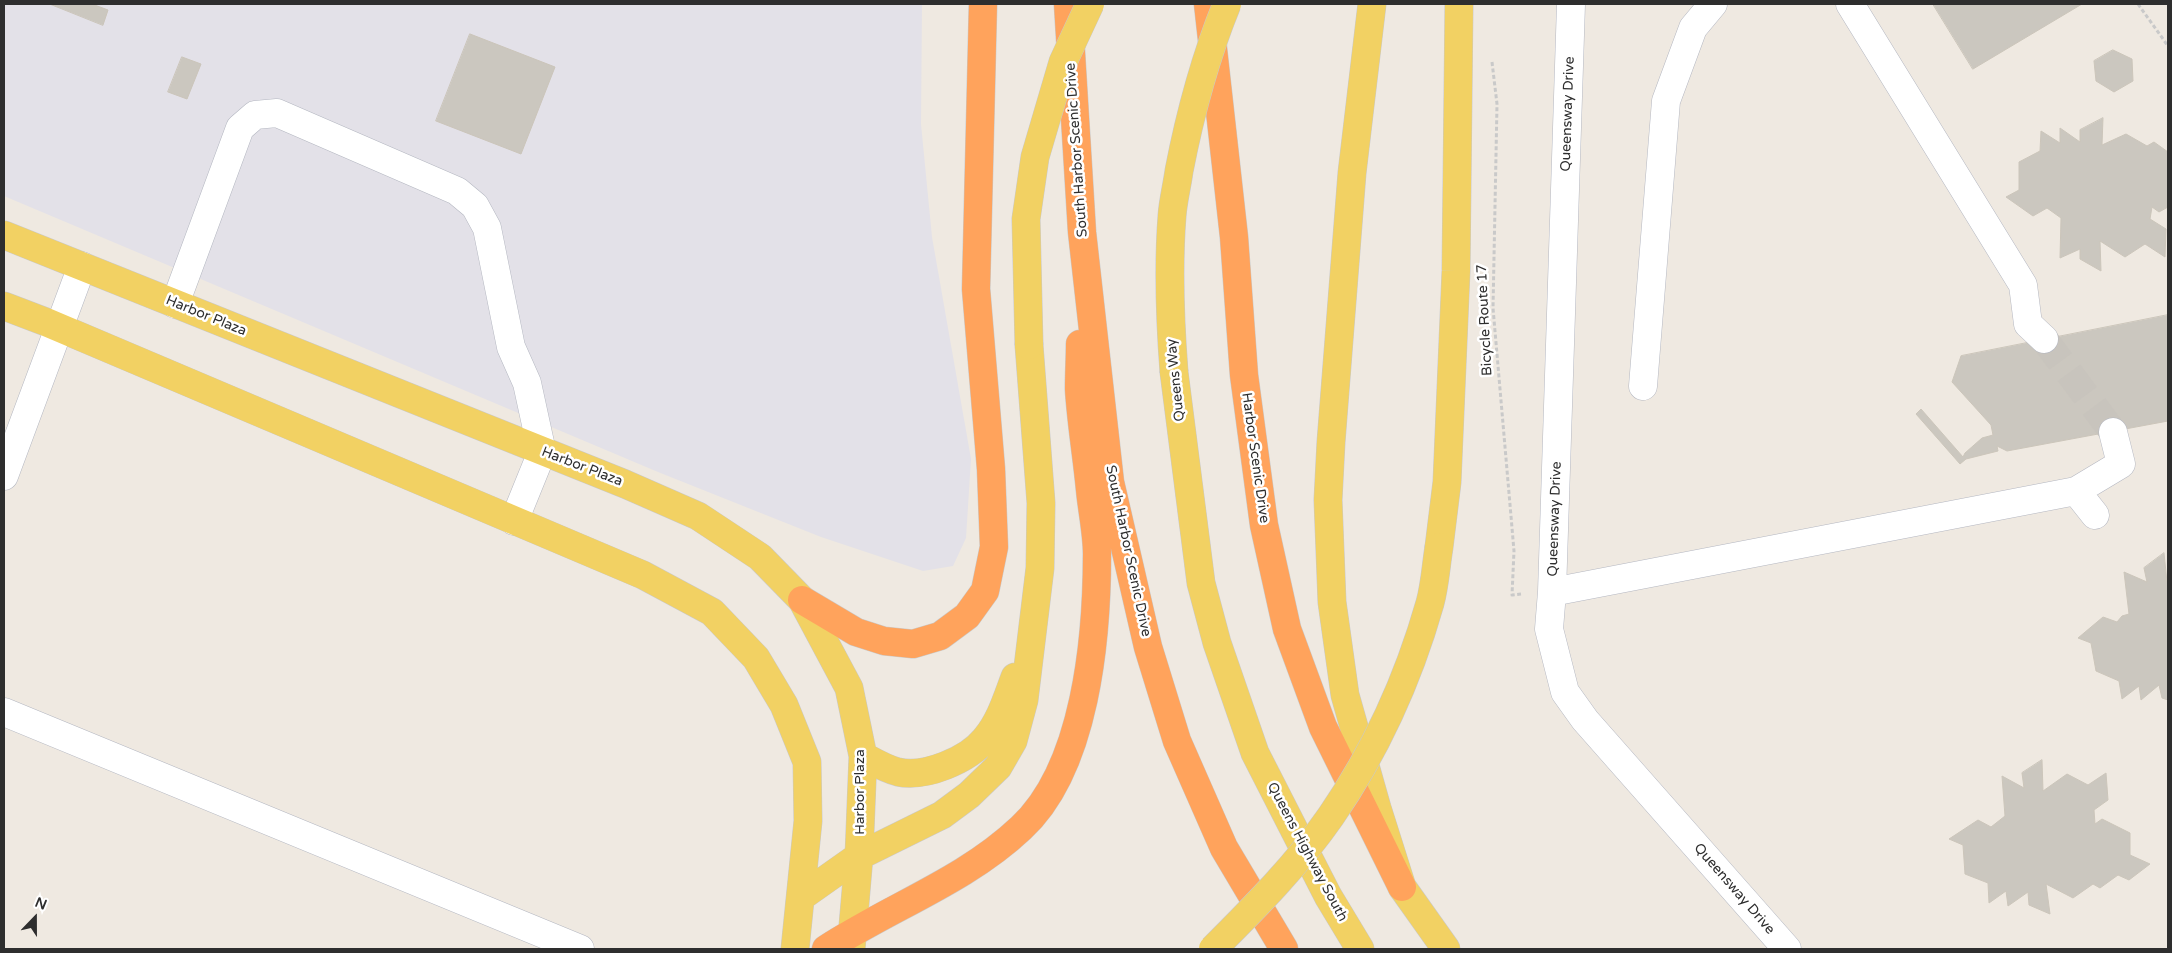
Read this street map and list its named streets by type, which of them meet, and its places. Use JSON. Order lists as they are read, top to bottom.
{
  "streets": {
    "highway": ["South Harbor Scenic Drive", "Harbor Scenic Drive"],
    "main road": ["Harbor Plaza", "Queens Way", "Queens Highway South"],
    "street": ["Queensway Drive"],
    "path": ["Bicycle Route 17"]
  },
  "crossings": [
    ["Queensway Drive", "Bicycle Route 17"],
    ["Queens Way", "Queens Highway South"]
  ],
  "north": "top"
}
